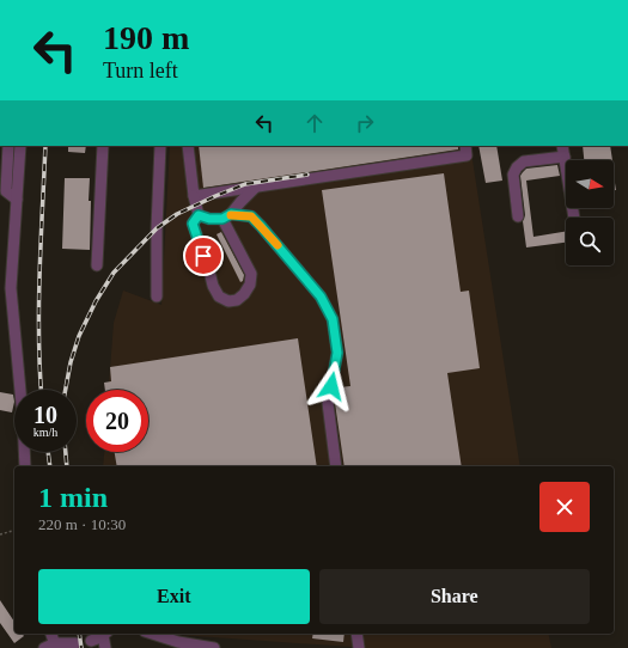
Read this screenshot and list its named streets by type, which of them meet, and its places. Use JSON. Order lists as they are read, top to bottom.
{
  "north": "right",
  "page": {
    "turn": ["190 m", "Turn left"],
    "speed": "10 km/h",
    "limit": "20",
    "heading": ["1 min", "220 m · 10:30"],
    "buttons": ["Exit", "Share"]
  }
}
